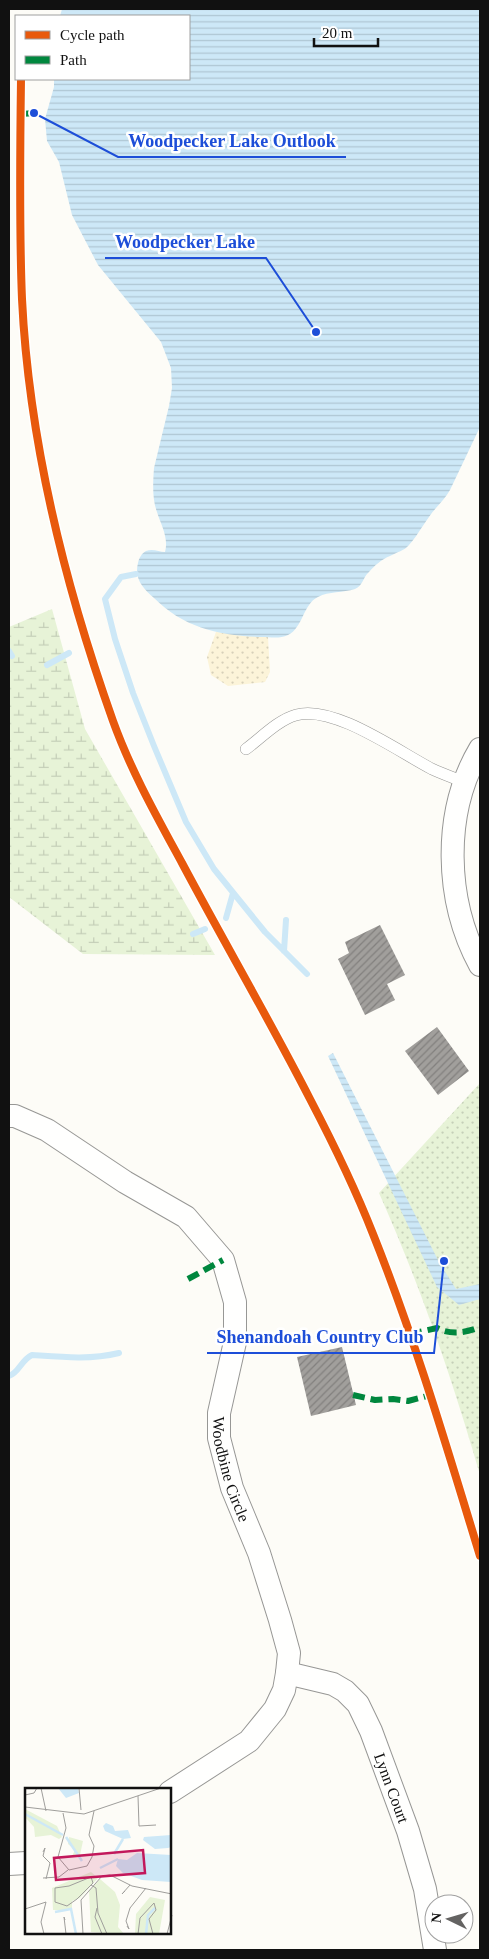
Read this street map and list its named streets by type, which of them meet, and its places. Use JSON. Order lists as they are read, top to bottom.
{
  "streets": {
    "street": ["Woodbine Circle", "Lynn Court"]
  },
  "crossings": [
    ["Woodbine Circle", "Lynn Court"]
  ],
  "places": ["Woodpecker Lake Outlook", "Woodpecker Lake", "Shenandoah Country Club"],
  "legend": ["Cycle path", "Path"],
  "scale_bar": "20 m",
  "north": "left"
}
